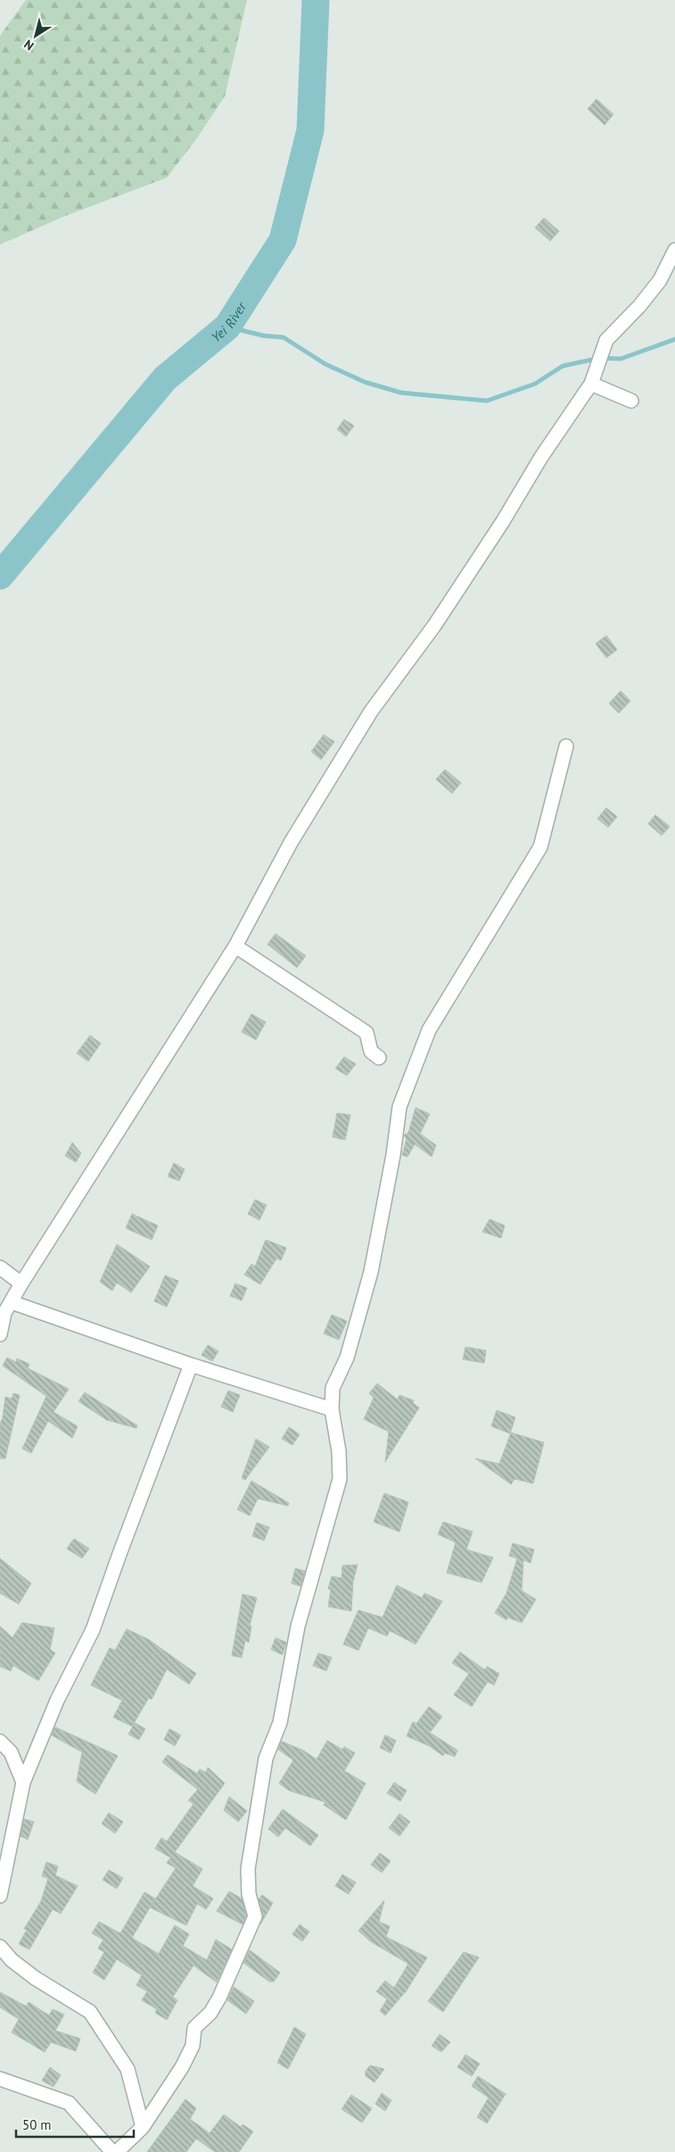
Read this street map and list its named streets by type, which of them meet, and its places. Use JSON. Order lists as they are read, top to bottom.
{
  "water": ["Yei River"],
  "scale_bar": "50 m",
  "north": "bottom left"
}
